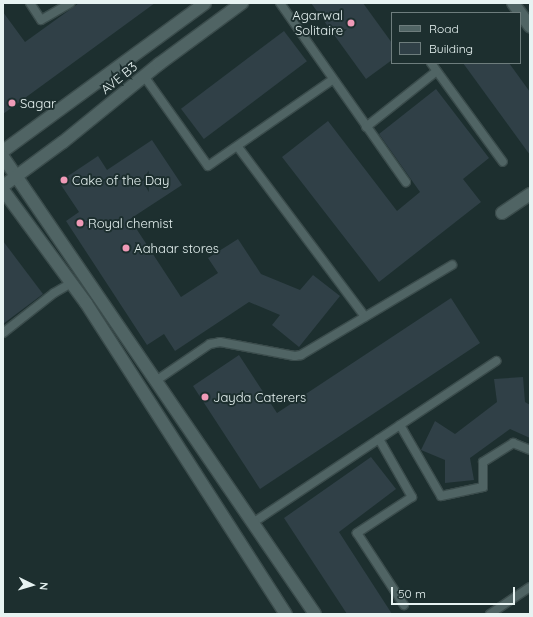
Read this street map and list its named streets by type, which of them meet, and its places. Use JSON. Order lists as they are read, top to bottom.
{
  "streets": {
    "street": ["AVE B3"]
  },
  "places": [
    "Agarwal Solitaire",
    "Sagar",
    "Cake of the Day",
    "Royal chemist",
    "Aahaar stores",
    "Jayda Caterers"
  ],
  "legend": ["Road", "Building"],
  "scale_bar": "50 m",
  "north": "right"
}
